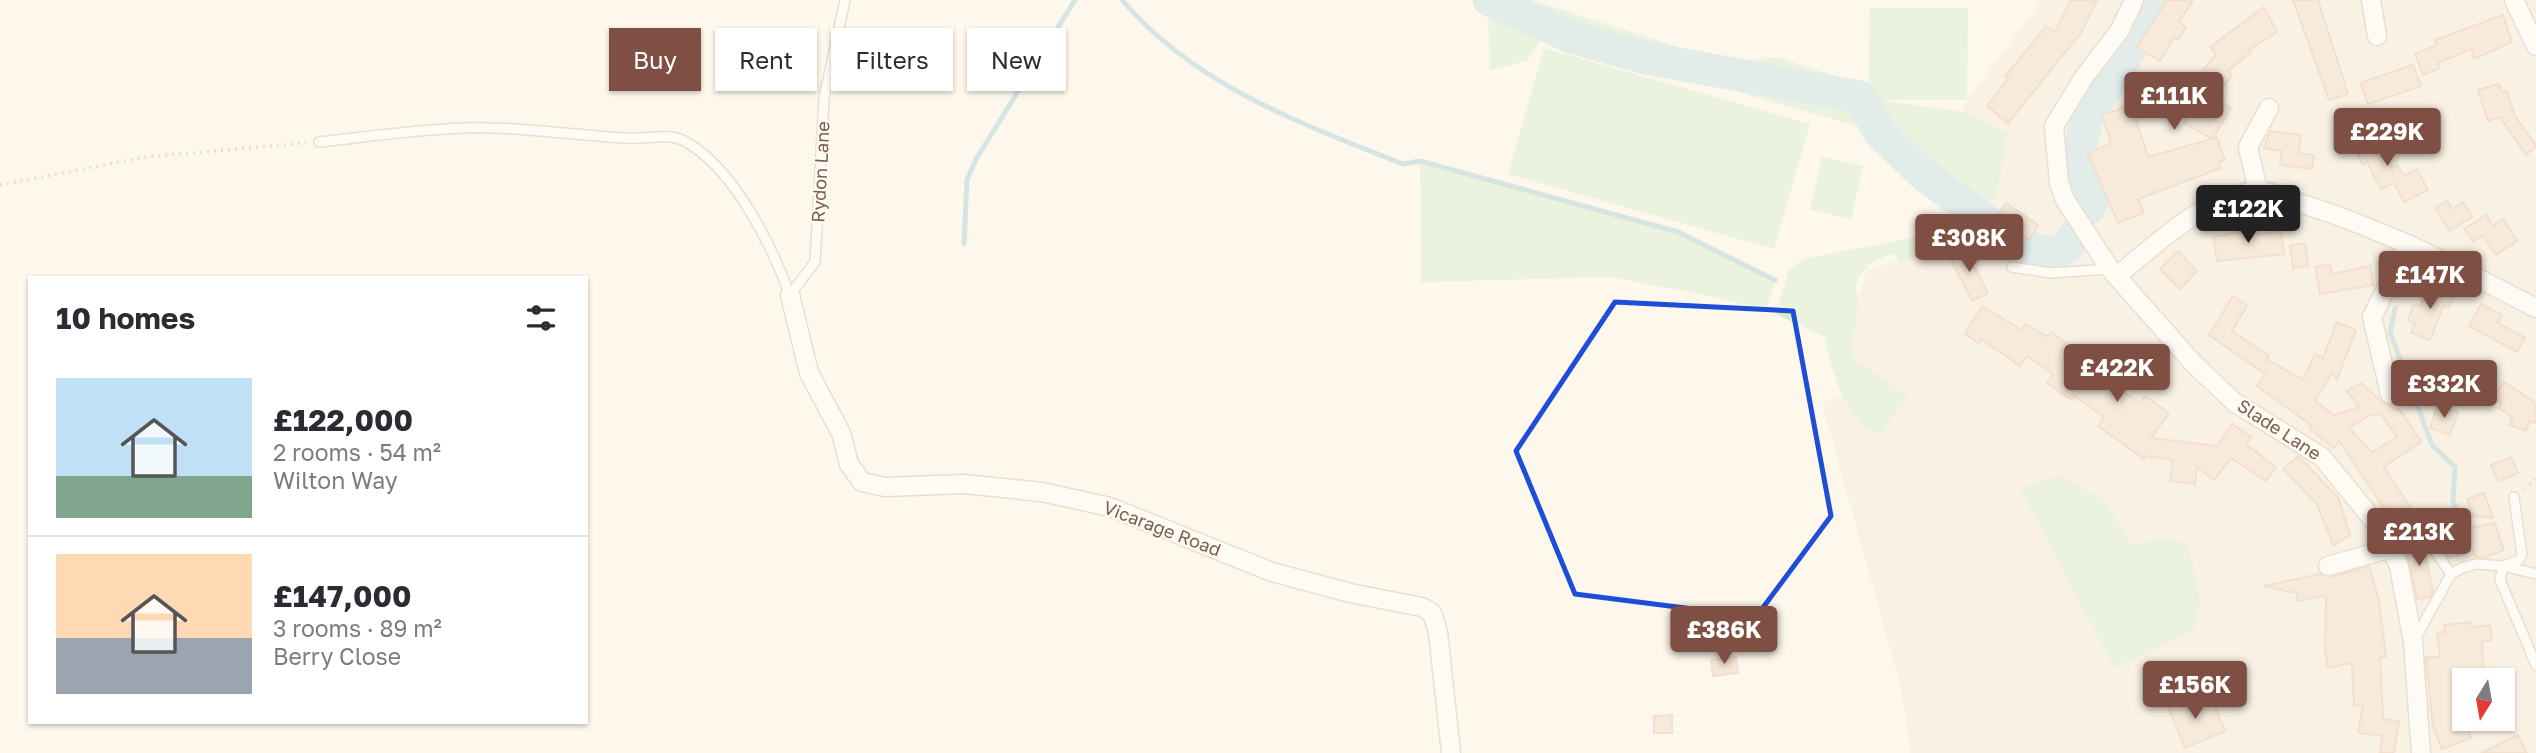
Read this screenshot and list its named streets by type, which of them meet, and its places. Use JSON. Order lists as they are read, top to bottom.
{
  "streets": {
    "street": ["Slade Lane", "Vicarage Road"],
    "lane": ["Rydon Lane"]
  },
  "crossings": [
    ["Rydon Lane", "Vicarage Road"]
  ],
  "north": "bottom",
  "page": {
    "chip": [
      "Buy",
      "Rent",
      "Filters",
      "New"
    ],
    "price": [
      "£111K",
      "£229K",
      "£122K",
      "£308K",
      "£147K",
      "£422K",
      "£332K",
      "£213K",
      "£386K",
      "£156K"
    ],
    "heading": "10 homes",
    "list": [
      {
        "name": "£122,000",
        "note": "2 rooms · 54 m² · Wilton Way"
      },
      {
        "name": "£147,000",
        "note": "3 rooms · 89 m² · Berry Close"
      }
    ]
  }
}
